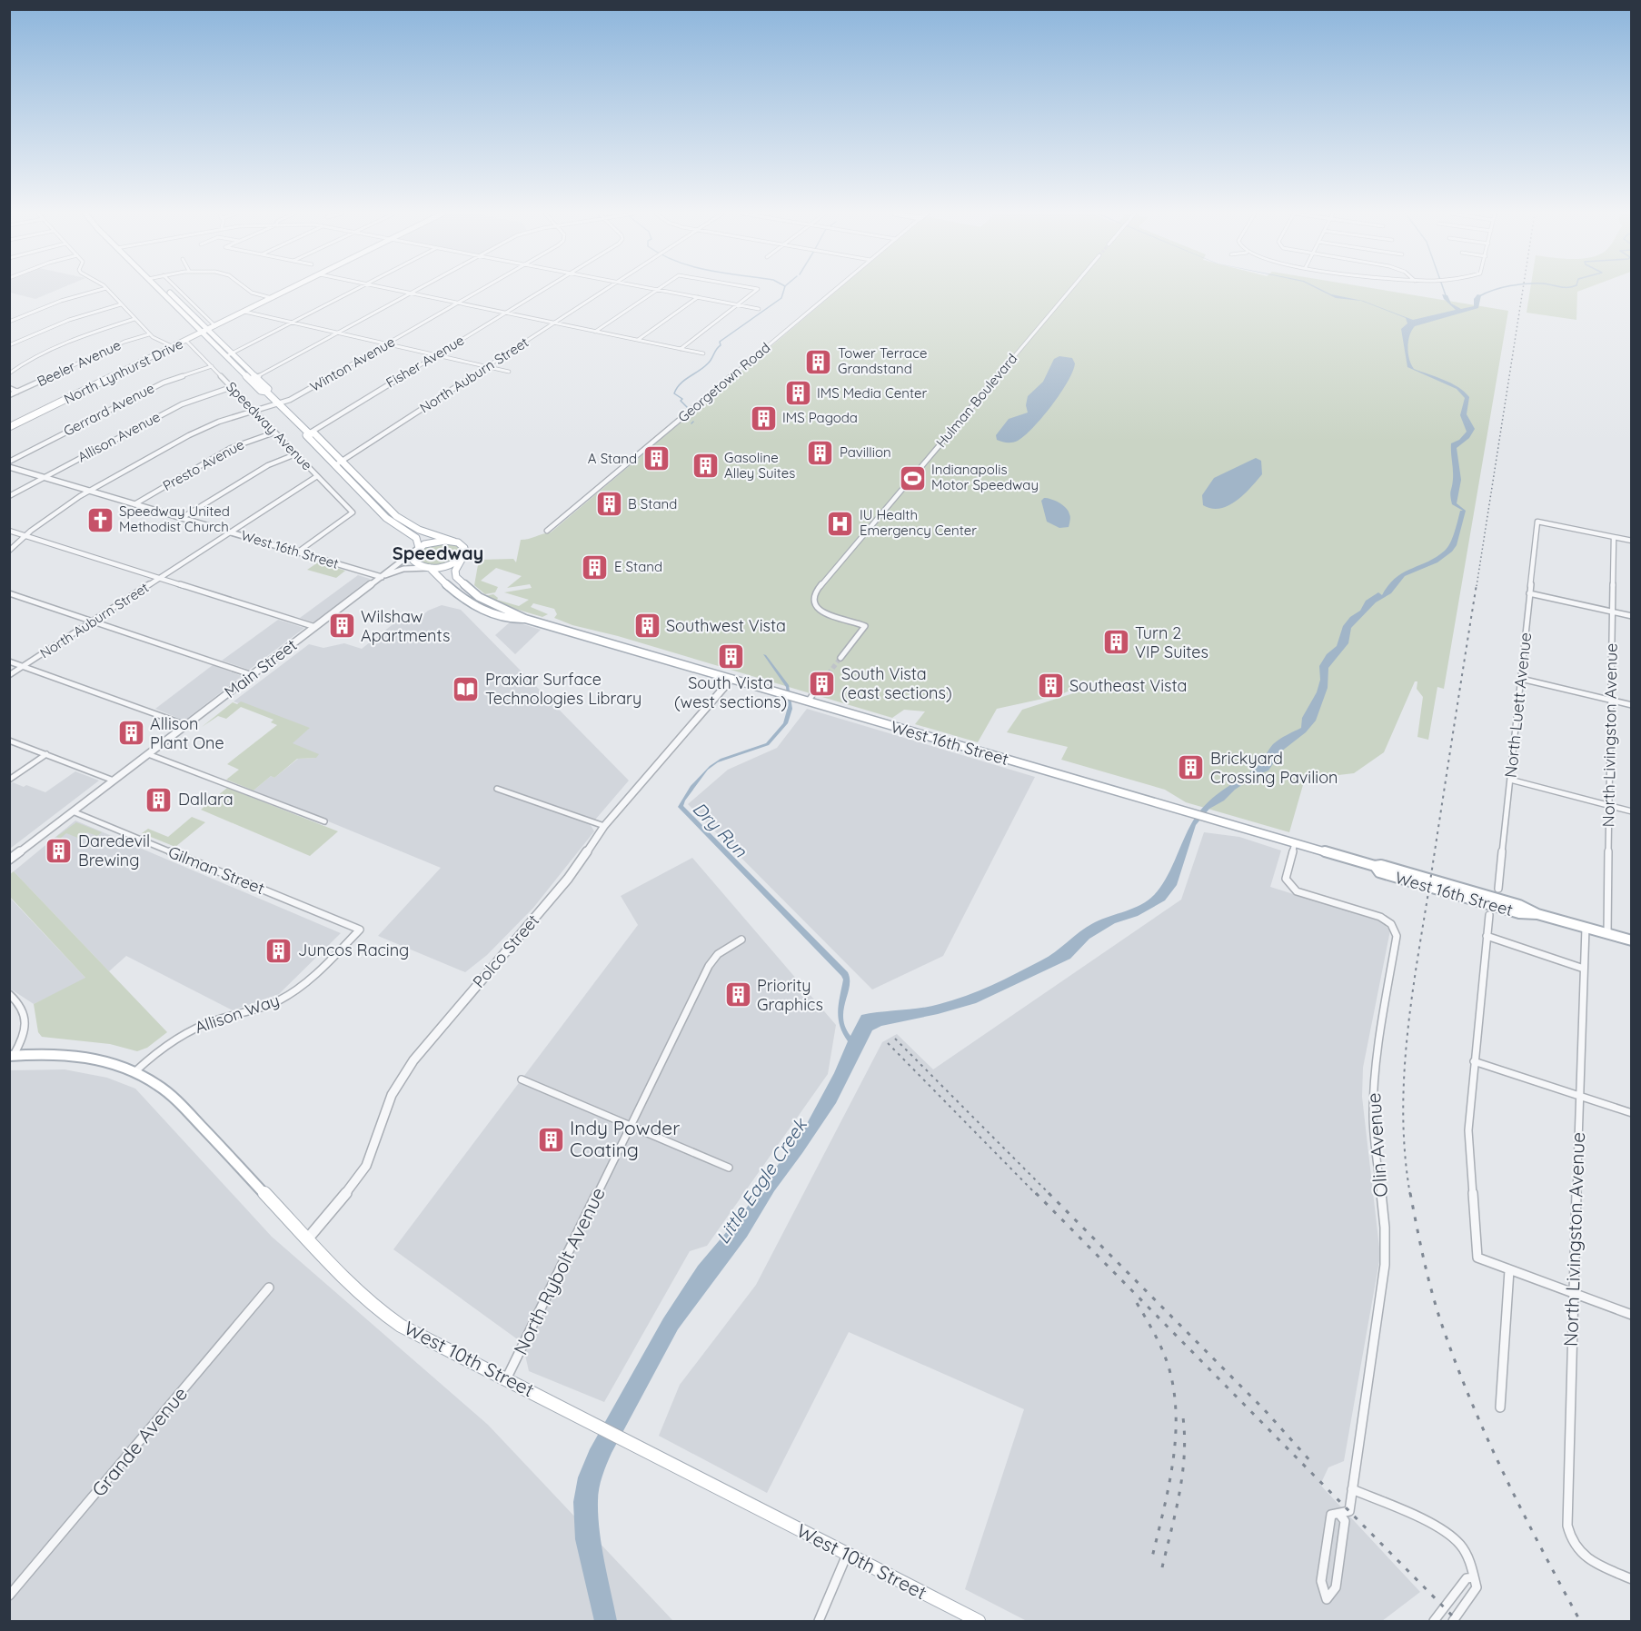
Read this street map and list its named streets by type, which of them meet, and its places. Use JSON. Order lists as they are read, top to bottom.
{
  "streets": {
    "main road": ["North Lynhurst Drive", "West 16th Street", "West 10th Street"],
    "street": [
      "Fisher Avenue",
      "Beeler Avenue",
      "Winton Avenue",
      "North Auburn Street",
      "Georgetown Road",
      "Hulman Boulevard",
      "Gerrard Avenue",
      "Speedway Avenue",
      "Allison Avenue",
      "Presto Avenue",
      "Main Street",
      "North Luett Avenue",
      "North Livingston Avenue",
      "Gilman Street",
      "Polco Street",
      "Allison Way",
      "Olin Avenue",
      "North Rybolt Avenue",
      "Grande Avenue"
    ]
  },
  "crossings": [
    ["Winton Avenue", "Speedway Avenue"],
    ["North Lynhurst Drive", "Speedway Avenue"],
    ["North Auburn Street", "Speedway Avenue"],
    ["North Auburn Street", "West 16th Street"],
    ["Gerrard Avenue", "Speedway Avenue"],
    ["Speedway Avenue", "Allison Avenue"],
    ["Speedway Avenue", "Presto Avenue"],
    ["Speedway Avenue", "West 16th Street"],
    ["Allison Avenue", "West 16th Street"],
    ["Presto Avenue", "West 16th Street"],
    ["West 16th Street", "Main Street"],
    ["West 16th Street", "North Livingston Avenue"],
    ["West 16th Street", "Polco Street"],
    ["West 16th Street", "Olin Avenue"],
    ["Main Street", "Gilman Street"],
    ["North Luett Avenue", "North Livingston Avenue"],
    ["Gilman Street", "Allison Way"],
    ["Polco Street", "West 10th Street"],
    ["Allison Way", "West 10th Street"],
    ["North Rybolt Avenue", "West 10th Street"]
  ],
  "districts": ["Speedway"],
  "water": ["Dry Run", "Little Eagle Creek"],
  "places": {
    "building": [
      "Tower Terrace Grandstand",
      "IMS Media Center",
      "IMS Pagoda",
      "Pavillion",
      "A Stand",
      "Gasoline Alley Suites",
      "B Stand",
      "E Stand",
      "Wilshaw Apartments",
      "Southwest Vista",
      "Turn 2 VIP Suites",
      "South Vista (west sections)",
      "South Vista (east sections)",
      "Southeast Vista",
      "Allison Plant One",
      "Brickyard Crossing Pavilion",
      "Dallara",
      "Daredevil Brewing",
      "Juncos Racing",
      "Priority Graphics",
      "Indy Powder Coating"
    ],
    "sports": ["Indianapolis Motor Speedway"],
    "church": ["Speedway United Methodist Church"],
    "hospital": ["IU Health Emergency Center"],
    "library": ["Praxiar Surface Technologies Library"]
  }
}
